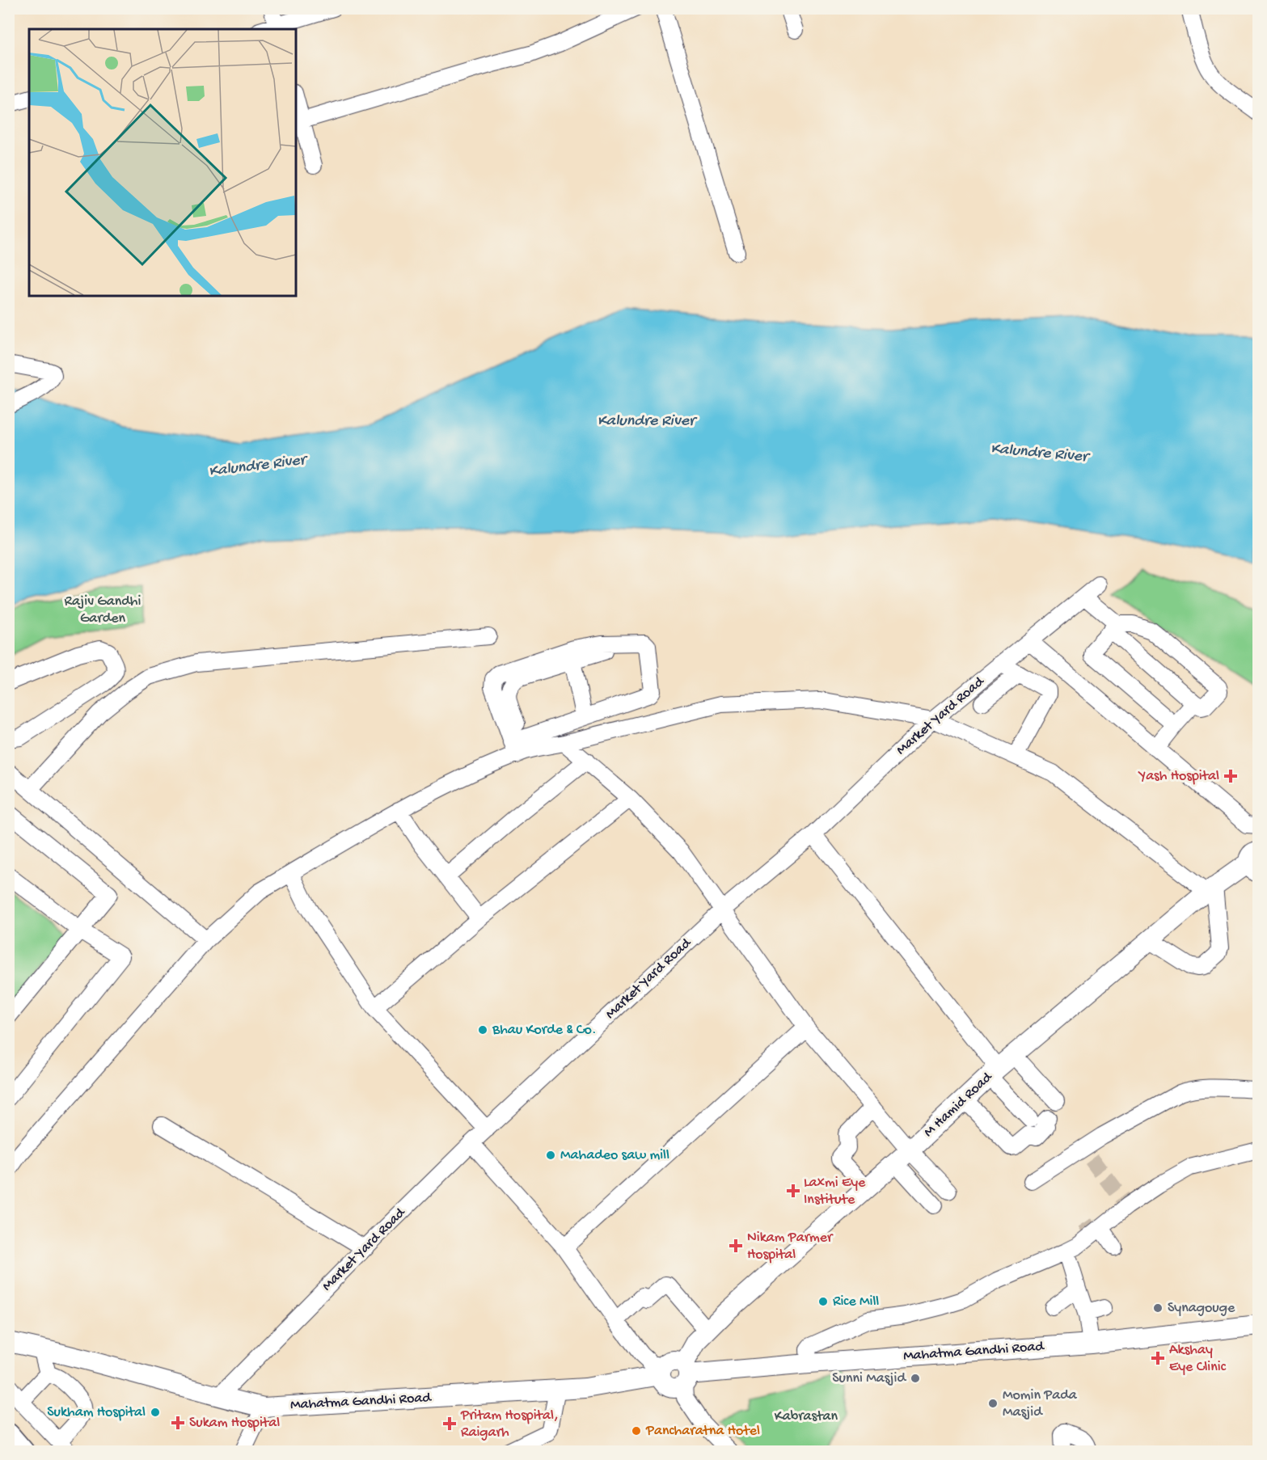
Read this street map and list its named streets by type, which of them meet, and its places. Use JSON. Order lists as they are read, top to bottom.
{
  "streets": {
    "main road": ["M Hamid Road", "Mahatma Gandhi Road"],
    "street": ["Market Yard Road"]
  },
  "crossings": [
    ["Market Yard Road", "Mahatma Gandhi Road"],
    ["M Hamid Road", "Mahatma Gandhi Road"]
  ],
  "water": ["Kalundre River"],
  "parks": ["Rajiv Gandhi Garden", "Kabrastan"],
  "places": {
    "health": [
      "Yash Hospital",
      "Laxmi Eye Institute",
      "Nikam Parmer Hospital",
      "Akshay Eye Clinic",
      "Sukam Hospital",
      "Pritam Hospital, Raigarh"
    ],
    "other": [
      "Bhau Korde & Co.",
      "Mahadeo saw mill",
      "Rice Mill",
      "Synagouge",
      "Sunni Masjid",
      "Momin Pada Masjid",
      "Sukham Hospital",
      "Pancharatna Hotel"
    ]
  }
}
